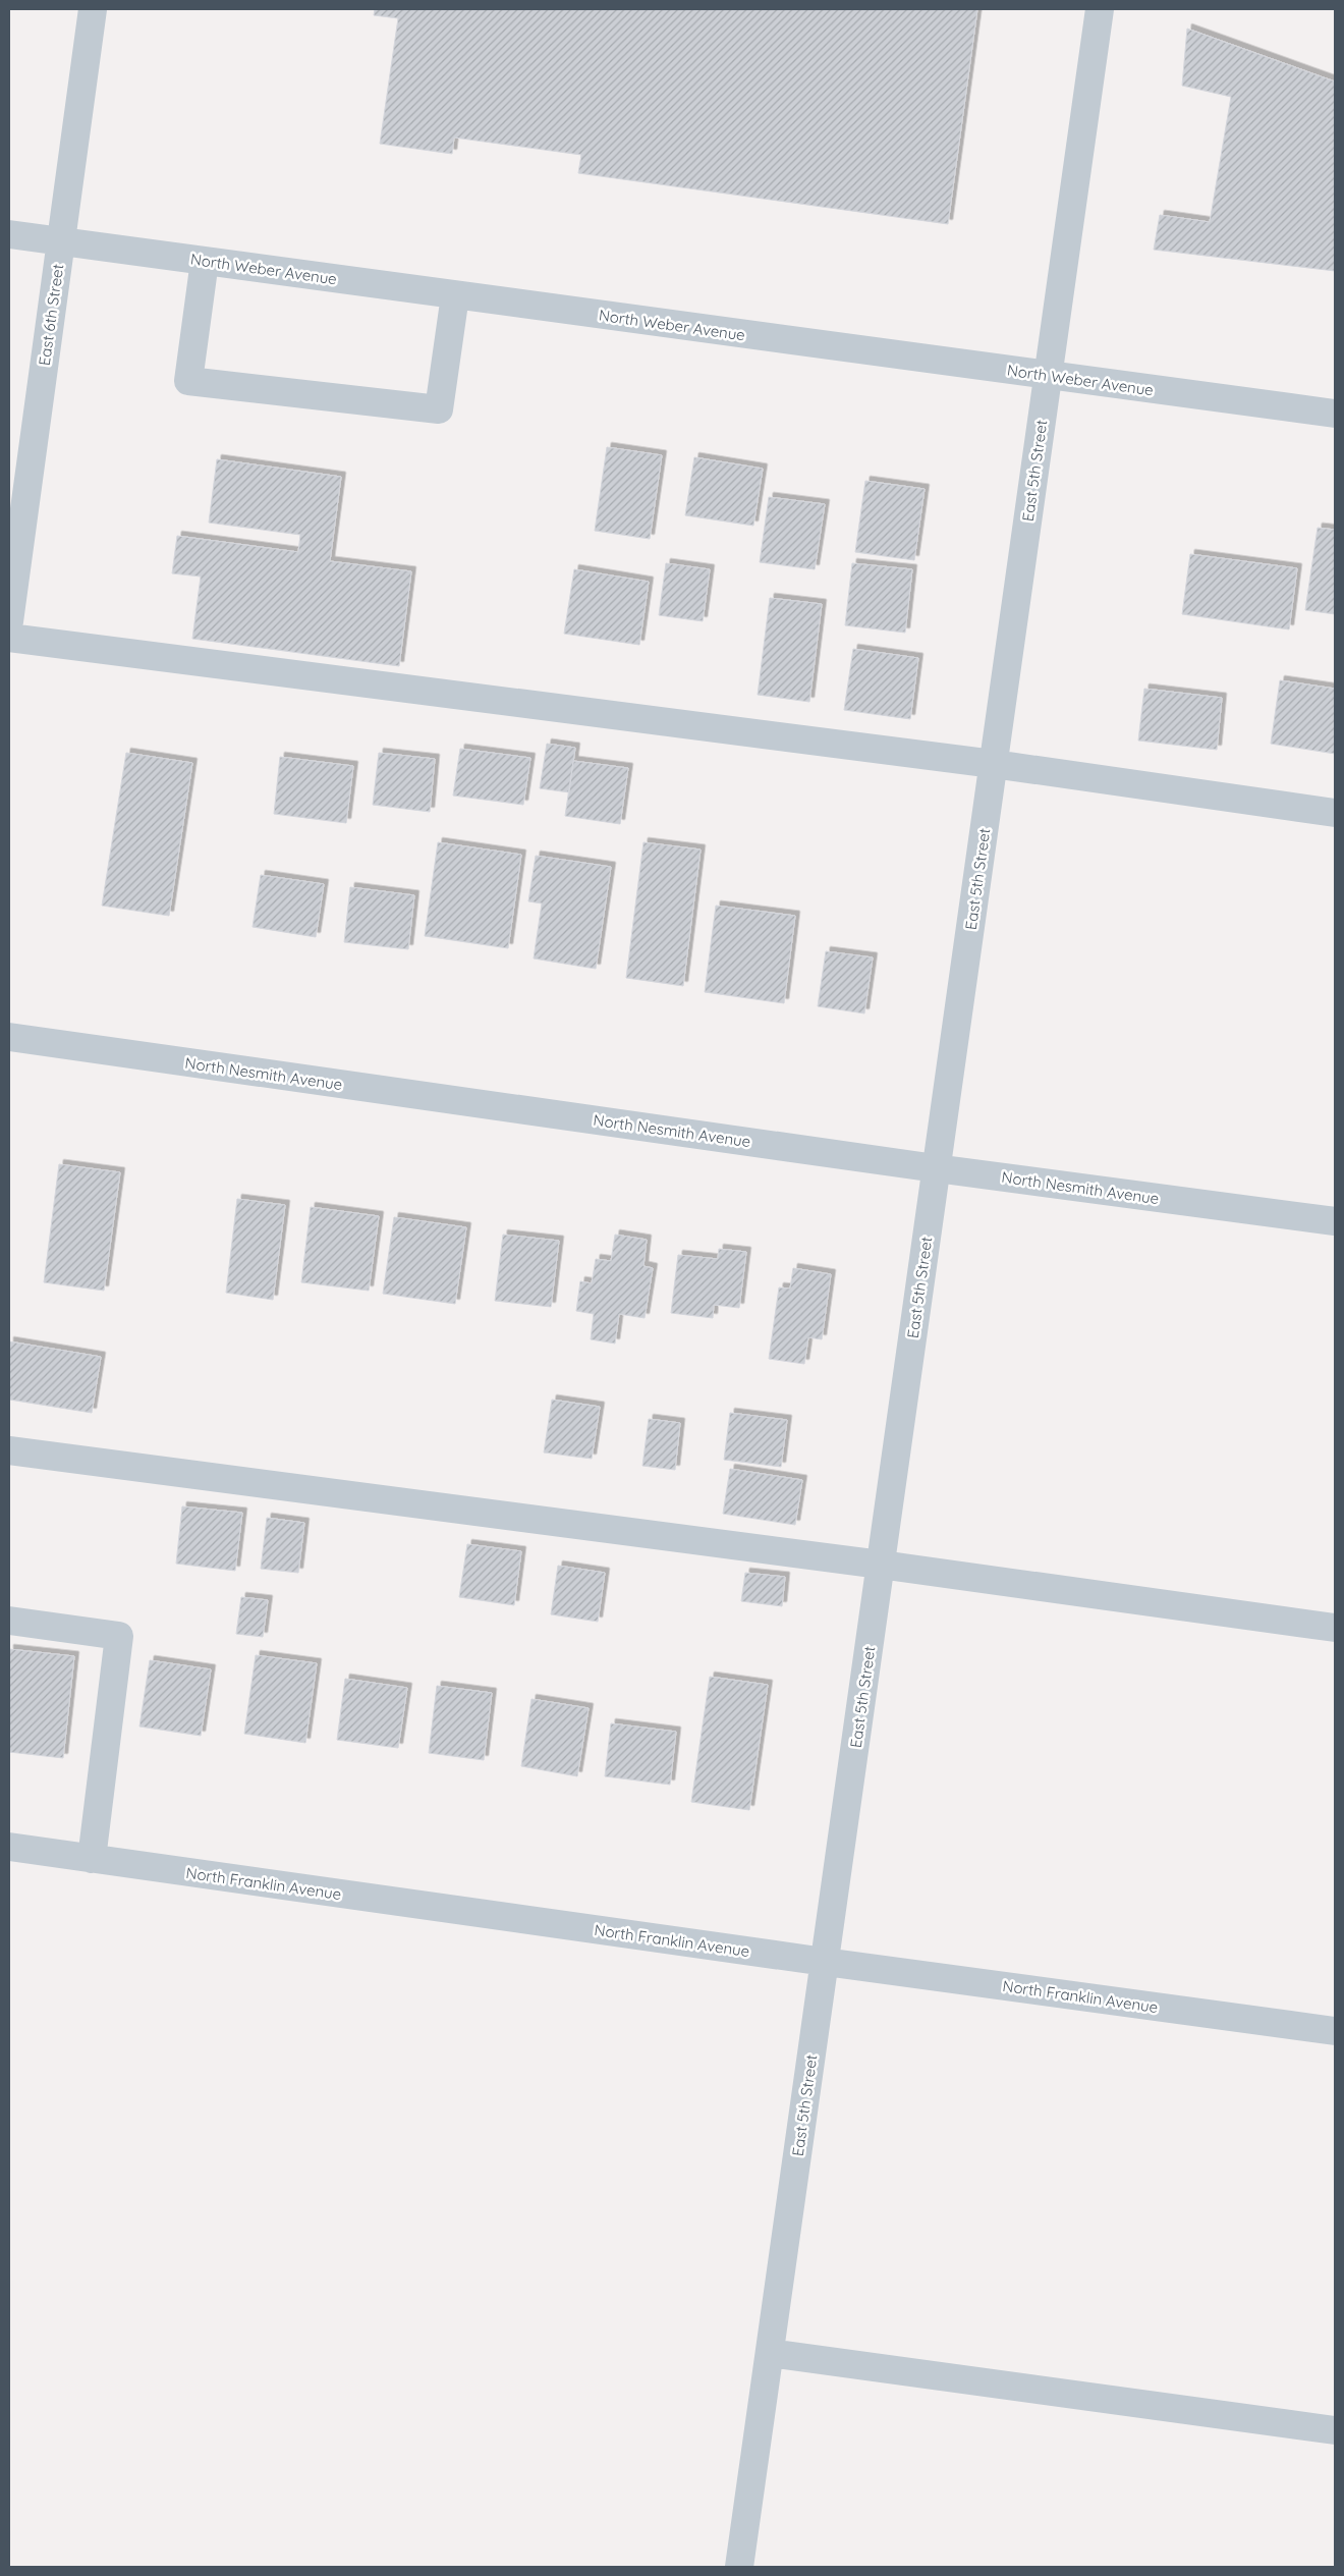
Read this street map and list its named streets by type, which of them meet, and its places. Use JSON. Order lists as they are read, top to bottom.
{
  "streets": {
    "street": [
      "North Weber Avenue",
      "East 6th Street",
      "East 5th Street",
      "North Nesmith Avenue",
      "North Franklin Avenue"
    ]
  },
  "crossings": [
    ["North Weber Avenue", "East 6th Street"],
    ["North Weber Avenue", "East 5th Street"],
    ["East 5th Street", "North Nesmith Avenue"],
    ["East 5th Street", "North Franklin Avenue"]
  ]
}
